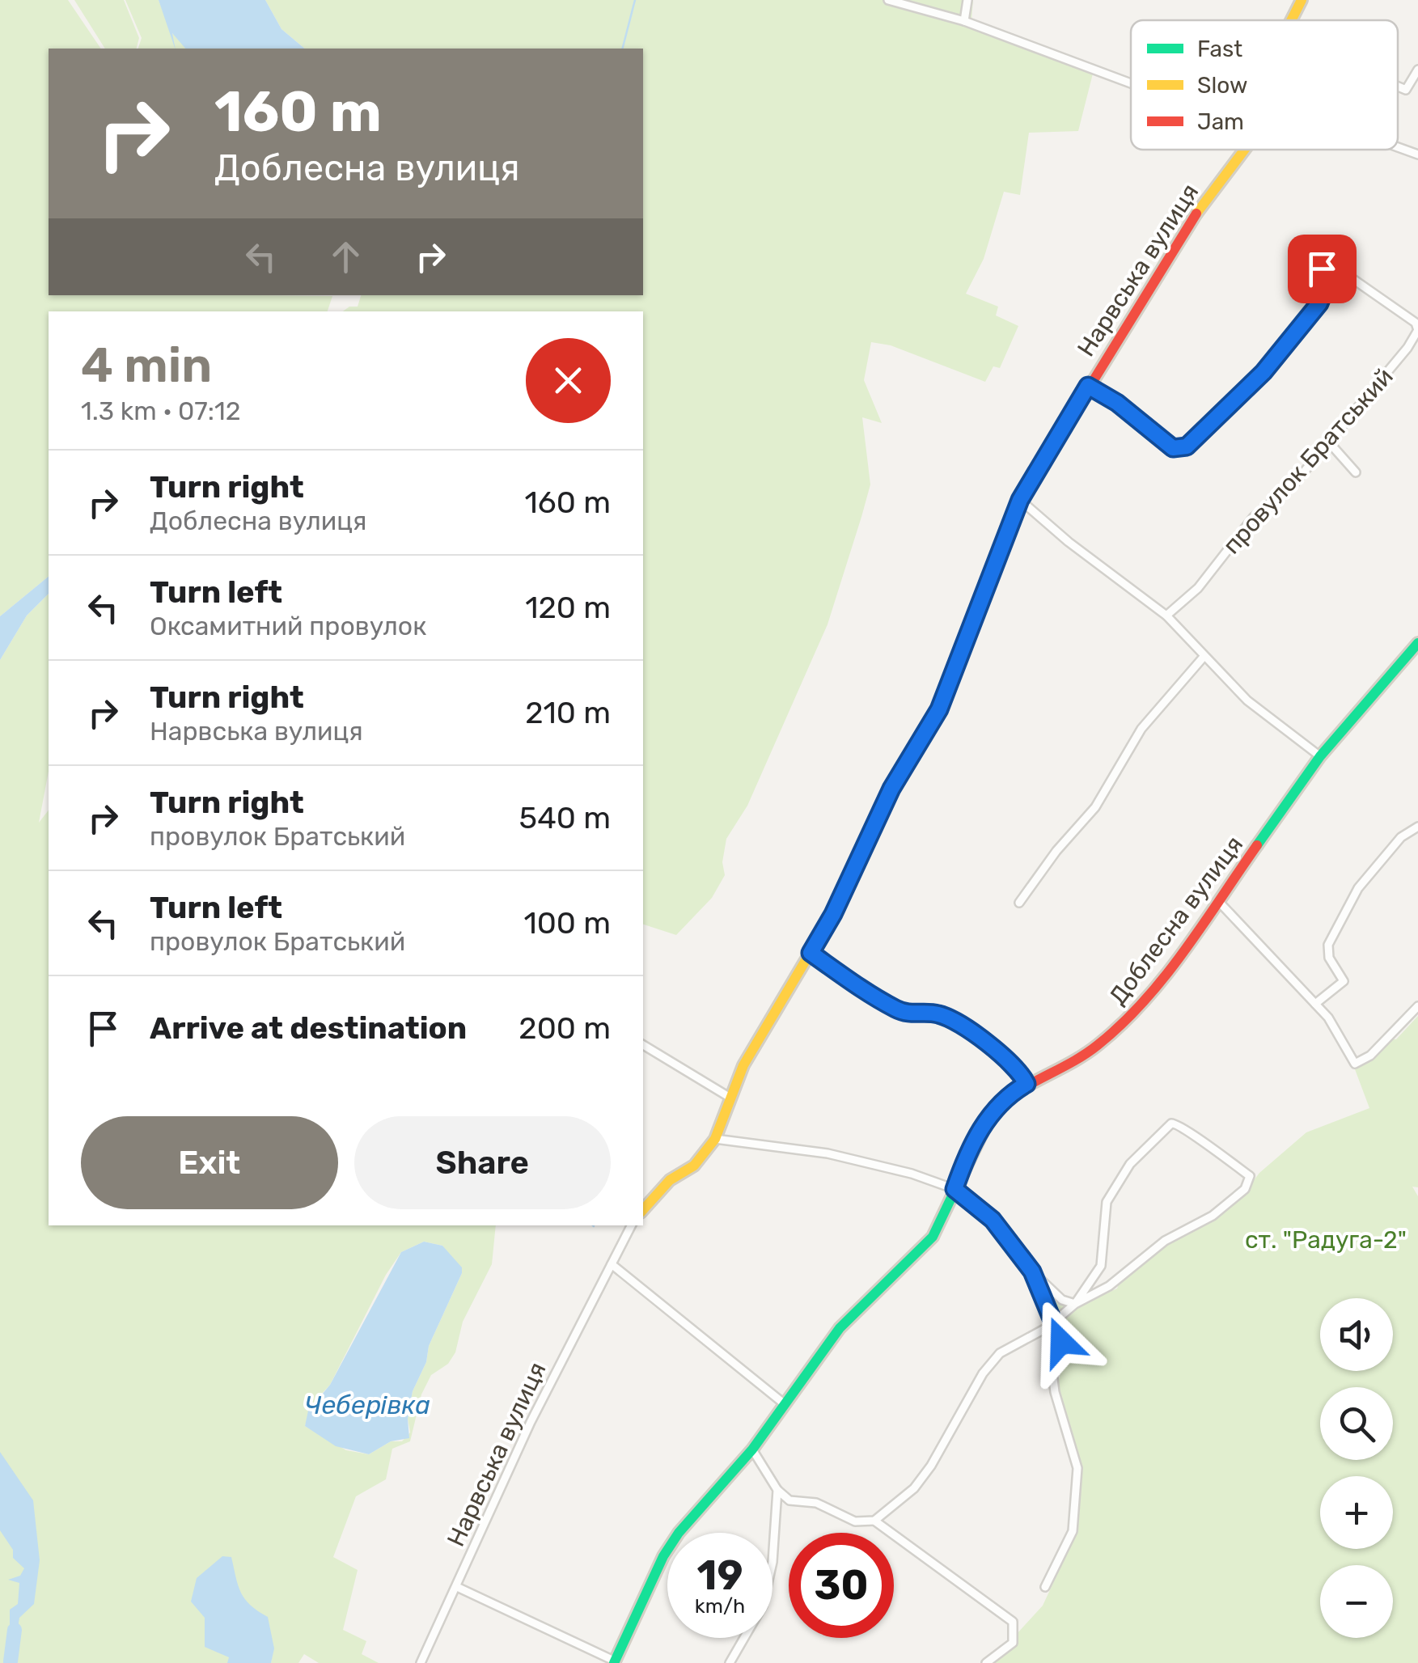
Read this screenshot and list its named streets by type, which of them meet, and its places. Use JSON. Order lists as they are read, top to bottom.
{
  "streets": {
    "street": ["Нарвська вулиця", "провулок Братський", "Доблесна вулиця"]
  },
  "crossings": [
    ["Нарвська вулиця", "провулок Братський"]
  ],
  "water": ["Чеберівка"],
  "parks": ["ст. \"Радуга-2\""],
  "legend": ["Fast", "Slow", "Jam"],
  "page": {
    "turn": ["160 m", "Доблесна вулиця"],
    "heading": ["4 min", "1.3 km · 07:12"],
    "list": [
      {
        "name": "Turn right",
        "note": "Доблесна вулиця",
        "value": "160 m"
      },
      {
        "name": "Turn left",
        "note": "Оксамитний провулок",
        "value": "120 m"
      },
      {
        "name": "Turn right",
        "note": "Нарвська вулиця",
        "value": "210 m"
      },
      {
        "name": "Turn right",
        "note": "провулок Братський",
        "value": "540 m"
      },
      {
        "name": "Turn left",
        "note": "провулок Братський",
        "value": "100 m"
      },
      {
        "name": "Arrive at destination",
        "value": "200 m"
      }
    ],
    "buttons": ["Exit", "Share"],
    "map_buttons": ["+", "−"],
    "speed": "19 km/h",
    "limit": "30"
  }
}
